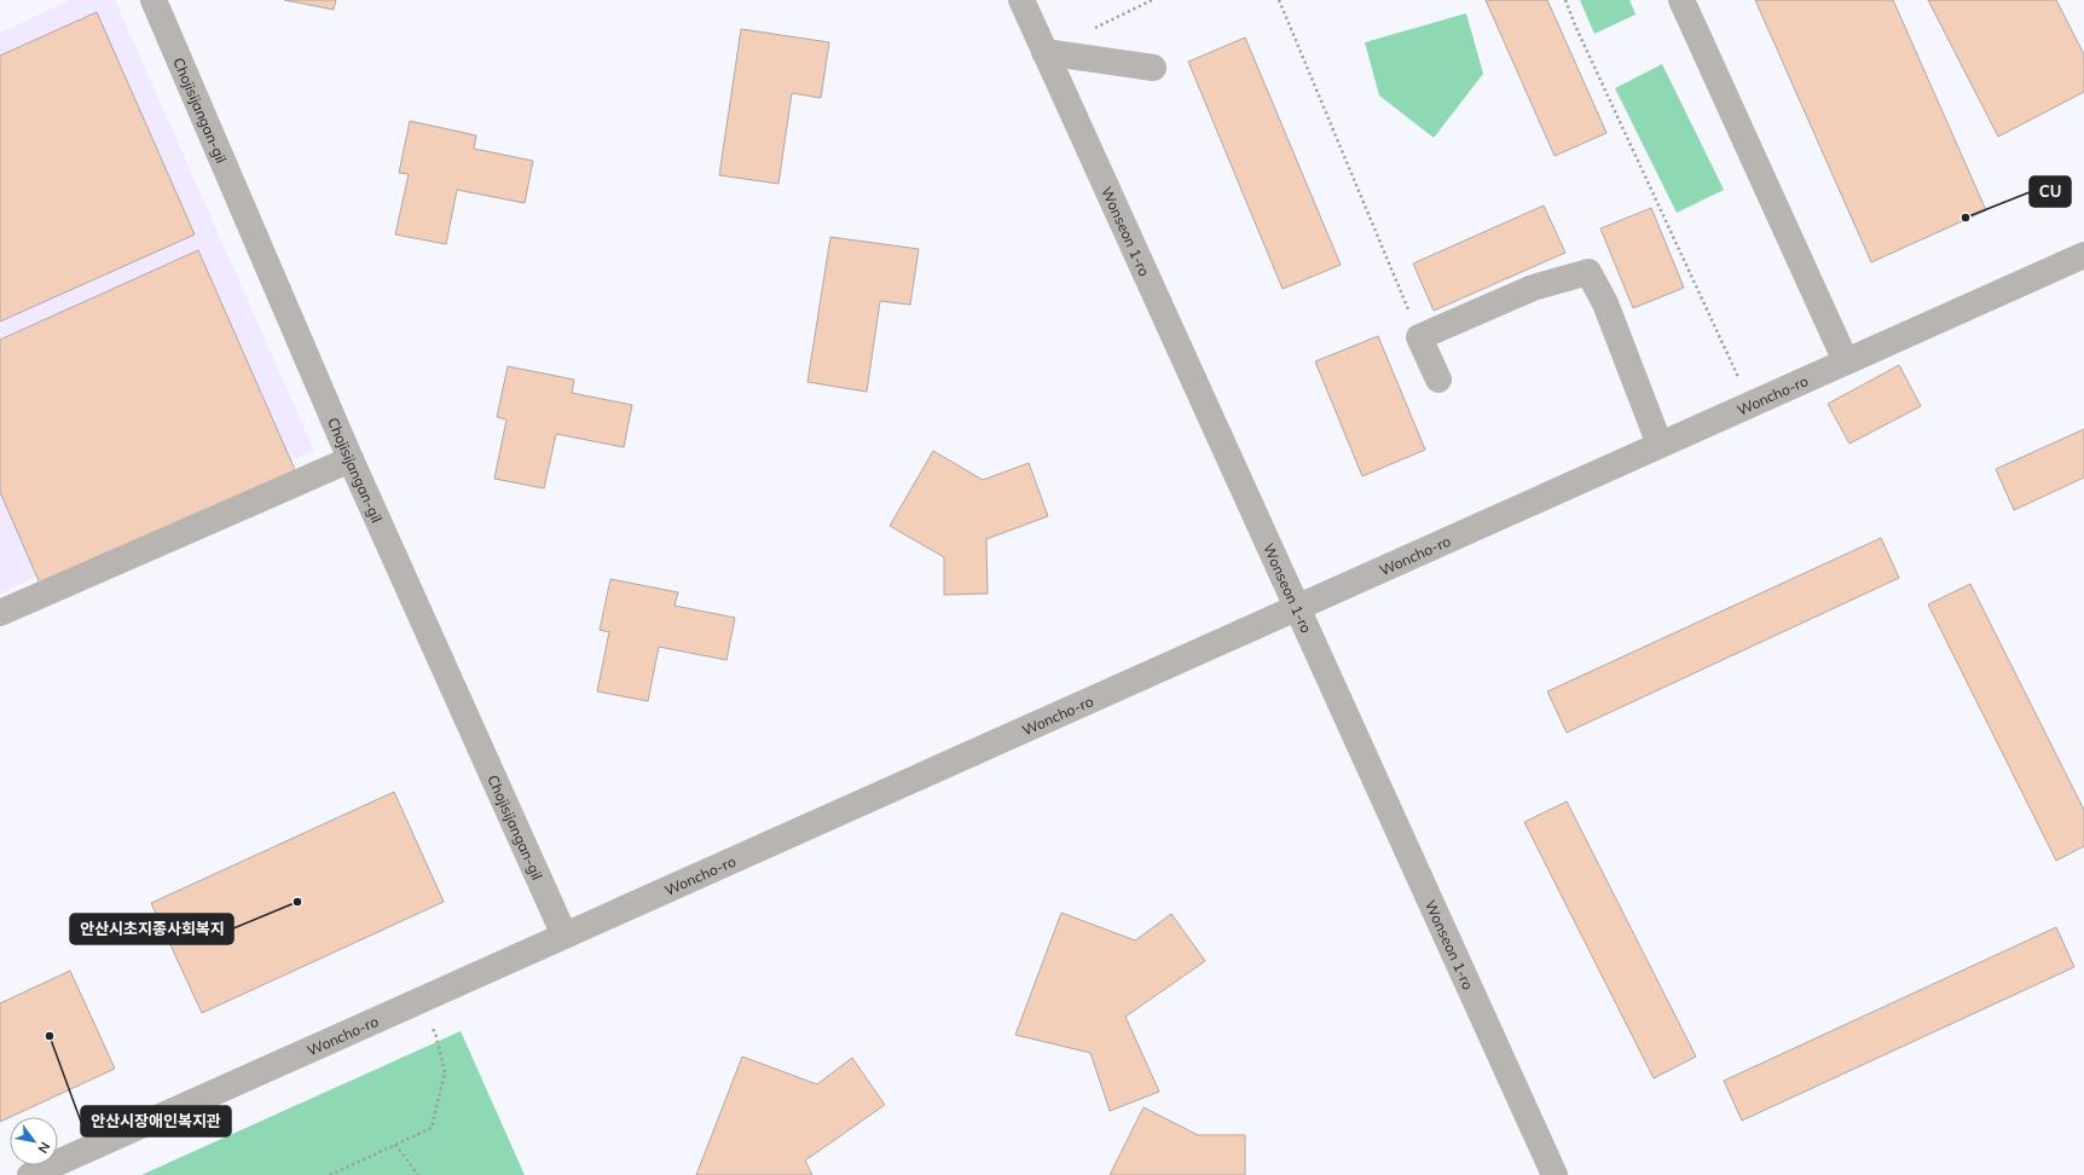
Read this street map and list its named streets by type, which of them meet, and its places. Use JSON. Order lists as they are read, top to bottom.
{
  "streets": {
    "street": ["Chojisijangan-gil", "Wonseon 1-ro", "Woncho-ro"]
  },
  "crossings": [
    ["Chojisijangan-gil", "Woncho-ro"],
    ["Wonseon 1-ro", "Woncho-ro"]
  ],
  "places": ["CU", "안산시초지종사회복지", "안산시장애인복지관"],
  "north": "bottom right"
}
